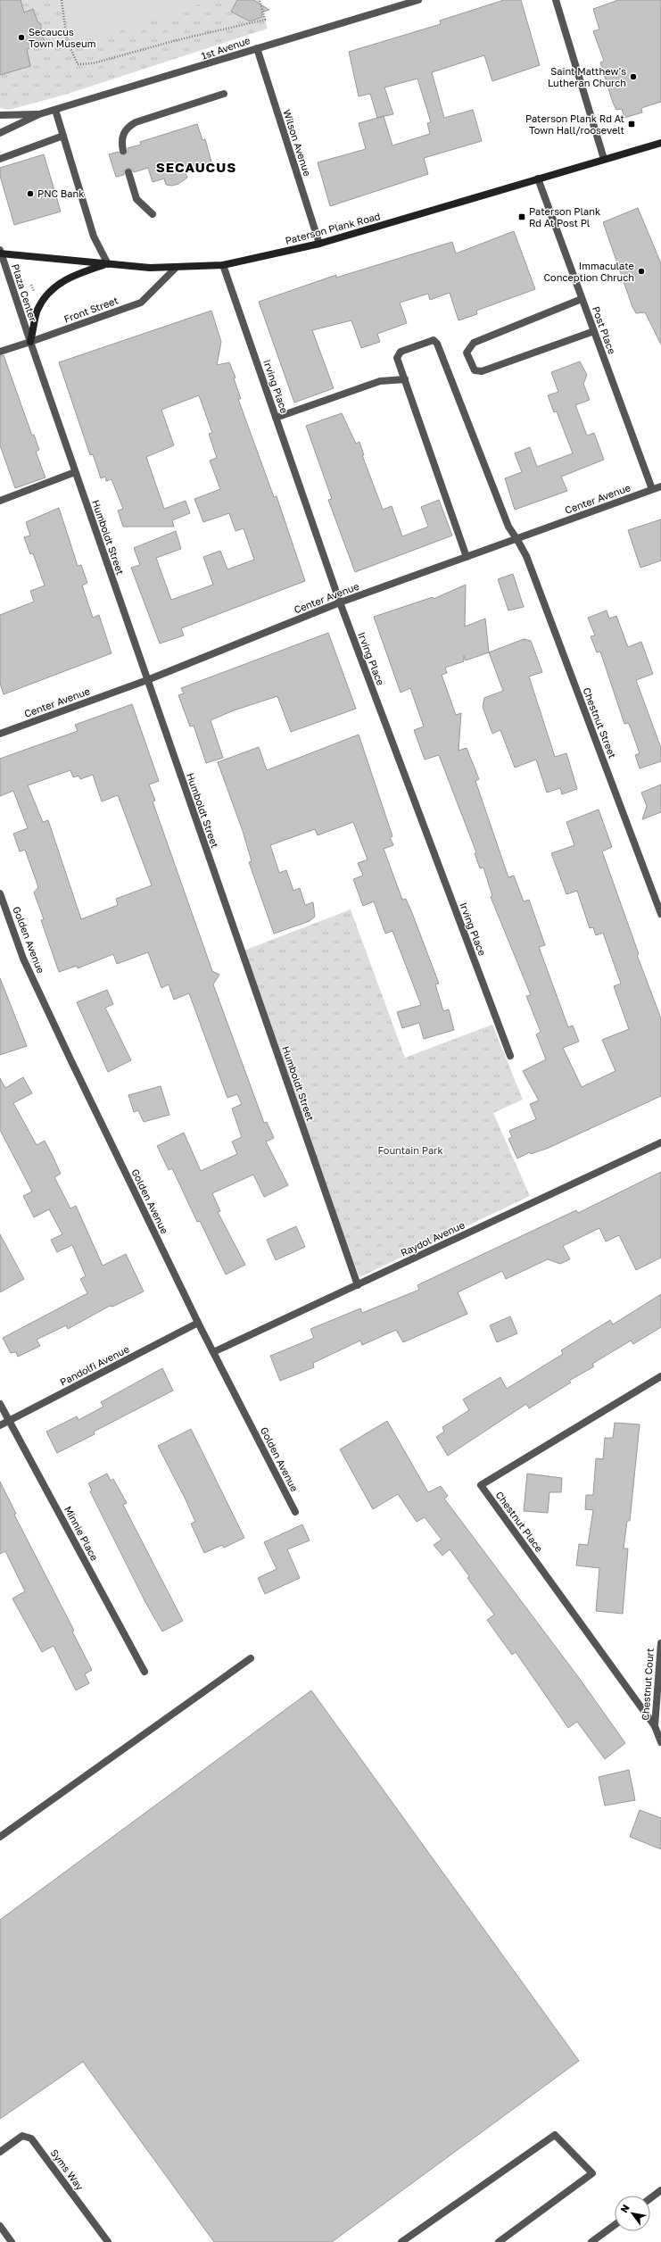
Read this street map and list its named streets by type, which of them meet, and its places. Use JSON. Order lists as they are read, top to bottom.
{
  "streets": {
    "main road": ["Paterson Plank Road"],
    "street": [
      "1st Avenue",
      "Wilson Avenue",
      "Plaza Center",
      "Front Street",
      "Post Place",
      "Irving Place",
      "Center Avenue",
      "Humboldt Street",
      "Chestnut Street",
      "Golden Avenue",
      "Raydol Avenue",
      "Pandolfi Avenue",
      "Chestnut Place",
      "Minnie Place",
      "Chestnut Court",
      "Syms Way"
    ]
  },
  "crossings": [
    ["1st Avenue", "Wilson Avenue"],
    ["Wilson Avenue", "Paterson Plank Road"],
    ["Paterson Plank Road", "Plaza Center"],
    ["Paterson Plank Road", "Front Street"],
    ["Paterson Plank Road", "Post Place"],
    ["Paterson Plank Road", "Irving Place"],
    ["Plaza Center", "Front Street"],
    ["Plaza Center", "Humboldt Street"],
    ["Front Street", "Humboldt Street"],
    ["Post Place", "Center Avenue"],
    ["Irving Place", "Center Avenue"],
    ["Center Avenue", "Humboldt Street"],
    ["Center Avenue", "Chestnut Street"],
    ["Humboldt Street", "Raydol Avenue"],
    ["Golden Avenue", "Raydol Avenue"],
    ["Golden Avenue", "Pandolfi Avenue"],
    ["Pandolfi Avenue", "Minnie Place"],
    ["Chestnut Place", "Chestnut Court"]
  ],
  "districts": ["SECAUCUS"],
  "parks": ["Fountain Park"],
  "places": {
    "other": [
      "Secaucus Town Museum",
      "Saint Matthew's Lutheran Church",
      "PNC Bank",
      "Immaculate Conception Chruch"
    ],
    "transit": ["Paterson Plank Rd At Town Hall/roosevelt", "Paterson Plank Rd At Post Pl"]
  },
  "north": "top left"
}
